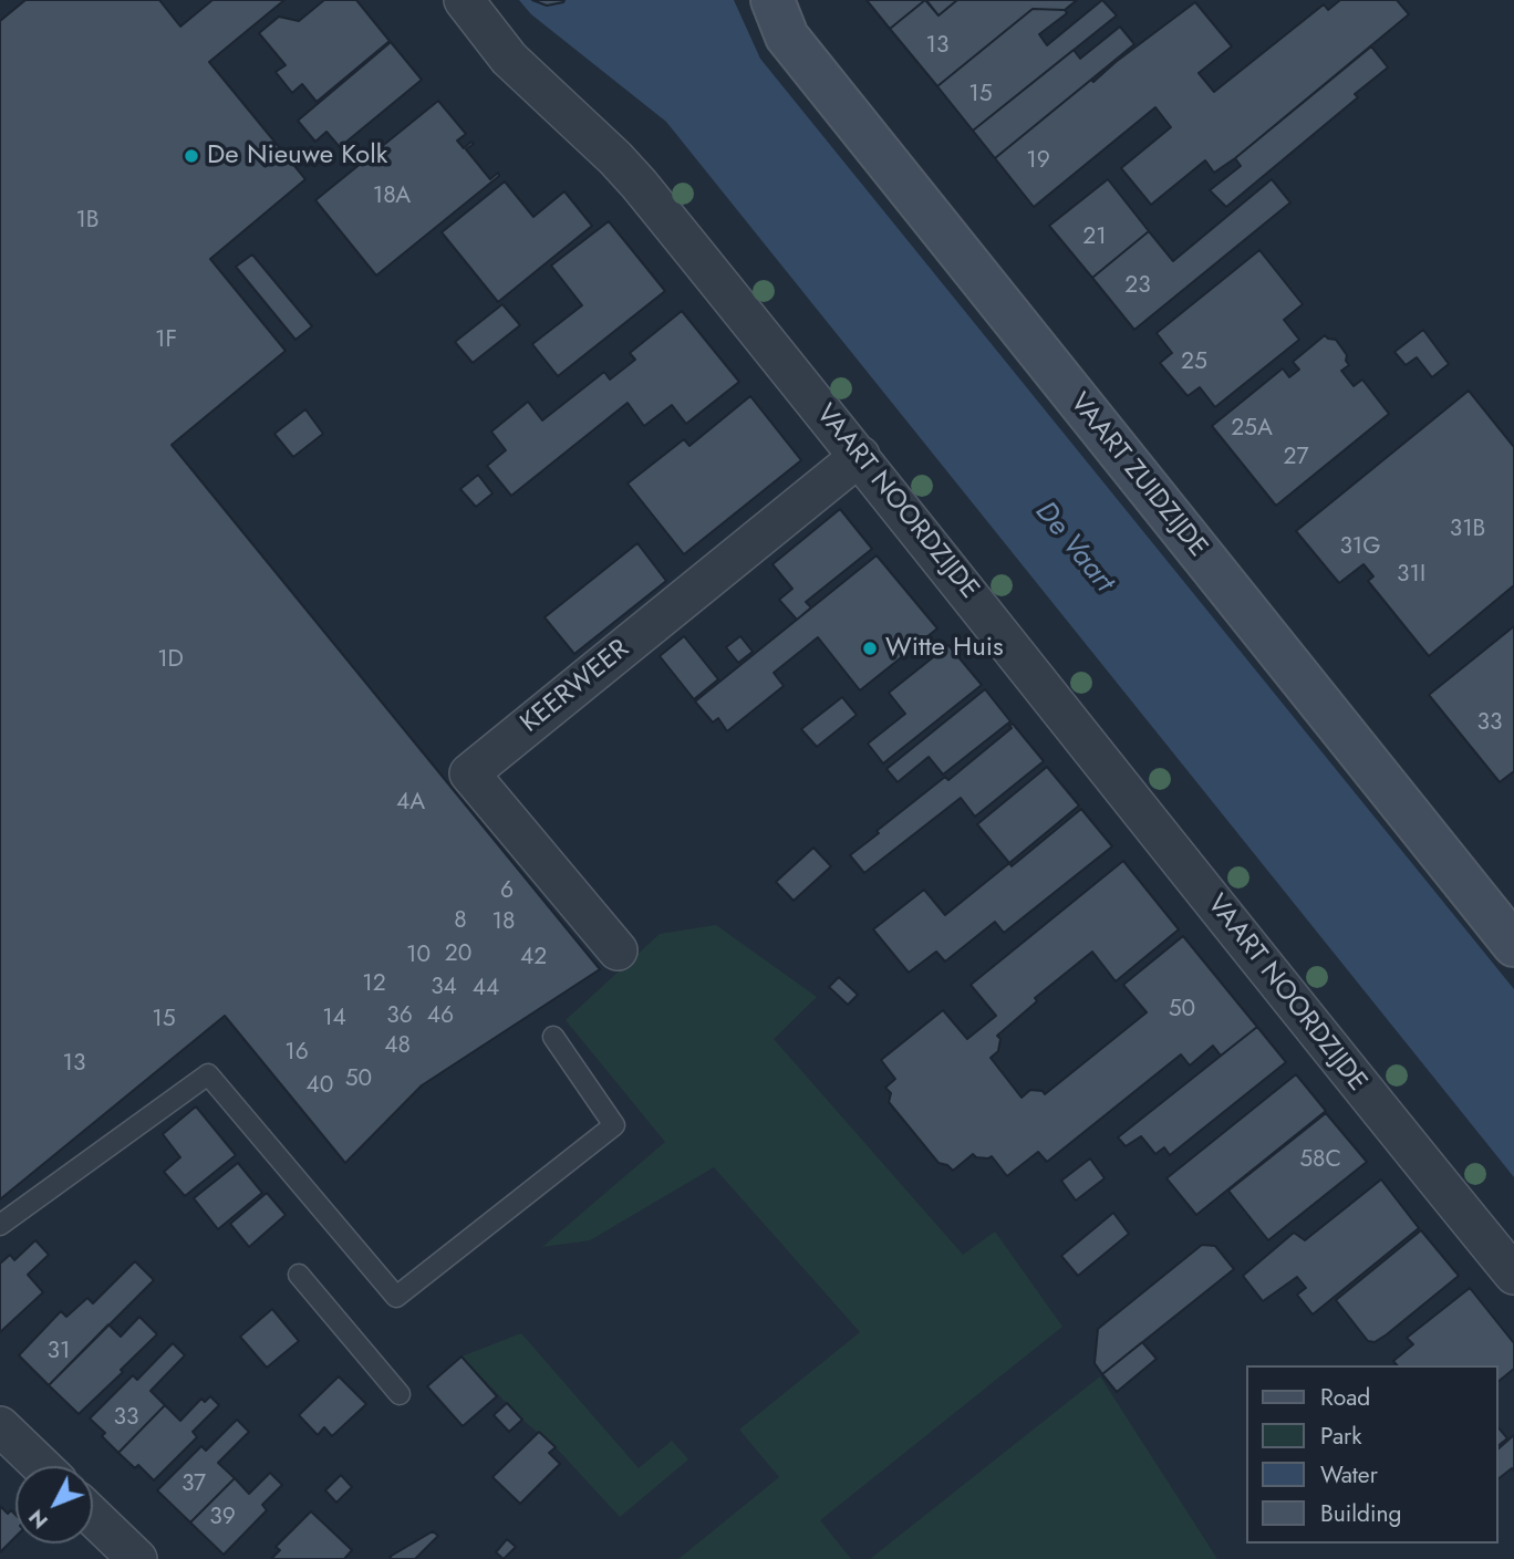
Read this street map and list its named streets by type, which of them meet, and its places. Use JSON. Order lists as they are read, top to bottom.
{
  "streets": {
    "main road": ["VAART ZUIDZIJDE"],
    "street": ["VAART NOORDZIJDE", "KEERWEER"]
  },
  "crossings": [
    ["VAART NOORDZIJDE", "KEERWEER"]
  ],
  "water": ["De Vaart"],
  "places": ["De Nieuwe Kolk", "Witte Huis"],
  "house_numbers": [
    "13",
    "15",
    "19",
    "18A",
    "1B",
    "21",
    "23",
    "1F",
    "25",
    "25A",
    "27",
    "31B",
    "31G",
    "31I",
    "1D",
    "33",
    "4A",
    "6",
    "8",
    "18",
    "20",
    "10",
    "42",
    "12",
    "34",
    "44",
    "50",
    "36",
    "46",
    "14",
    "15",
    "48",
    "16",
    "13",
    "50",
    "40",
    "58C",
    "31",
    "33",
    "37",
    "39"
  ],
  "legend": [
    "Road",
    "Park",
    "Water",
    "Building"
  ],
  "north": "bottom left"
}
